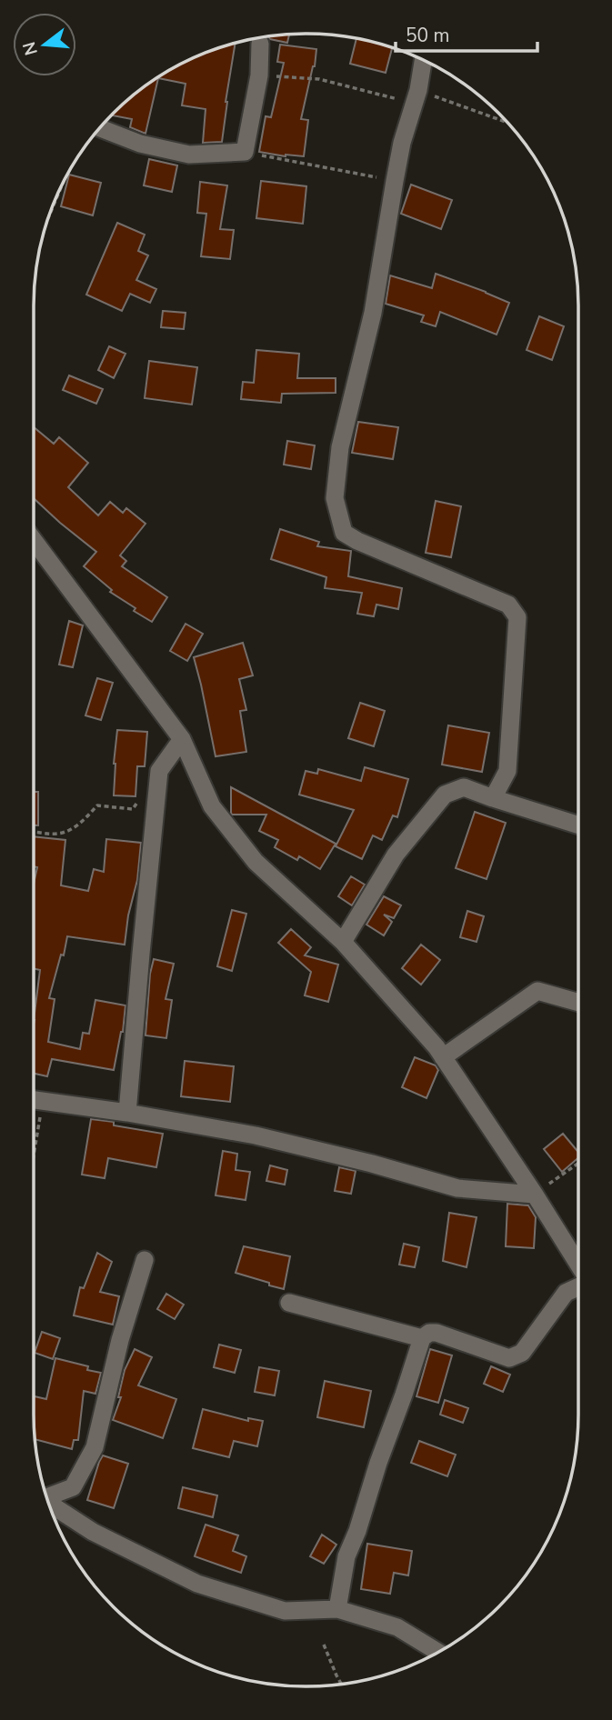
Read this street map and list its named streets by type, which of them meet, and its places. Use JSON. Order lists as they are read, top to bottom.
{
  "scale_bar": "50 m",
  "north": "left"
}
